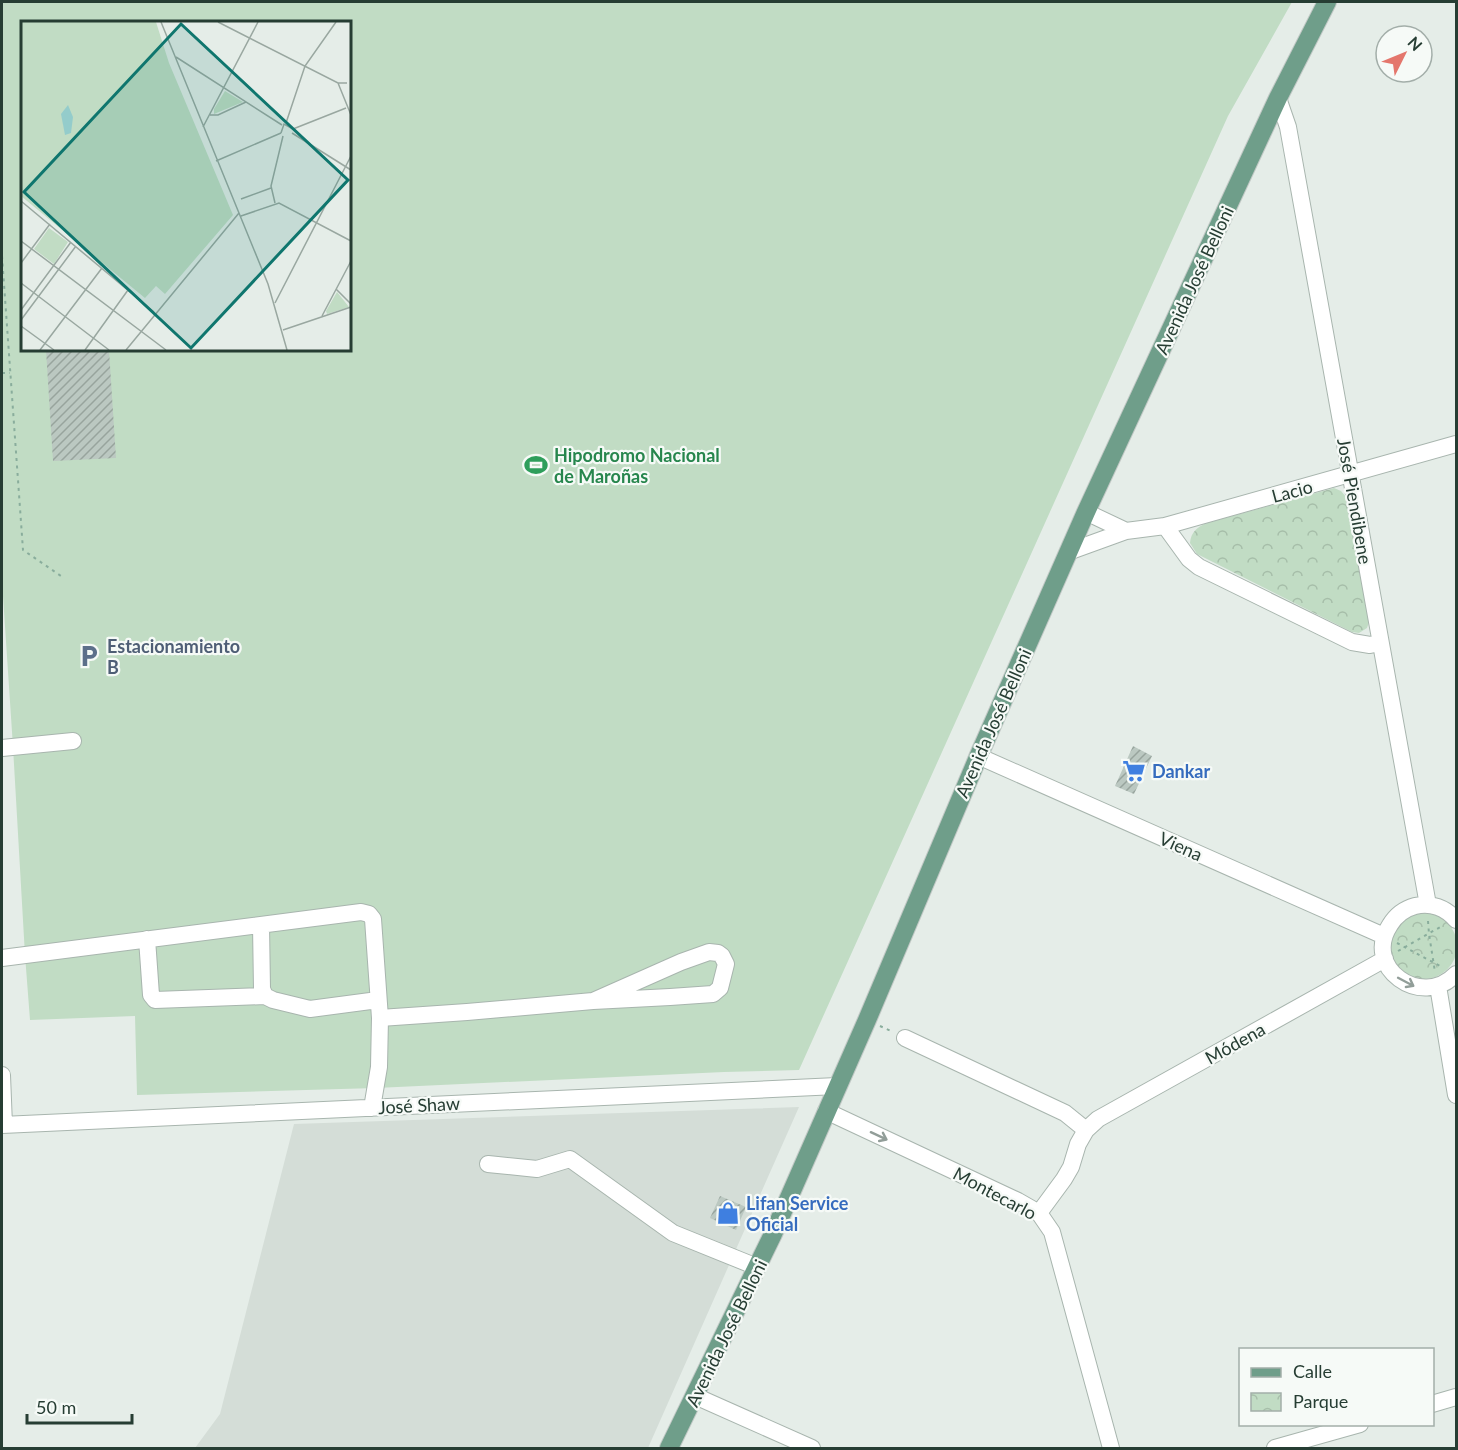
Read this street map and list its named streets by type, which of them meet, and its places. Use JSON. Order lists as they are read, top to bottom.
{
  "streets": {
    "main road": ["Avenida José Belloni"],
    "street": [
      "Lacio",
      "José Piendibene",
      "Viena",
      "Módena",
      "José Shaw",
      "Montecarlo"
    ]
  },
  "crossings": [
    ["Avenida José Belloni", "Lacio"],
    ["Avenida José Belloni", "José Piendibene"],
    ["Avenida José Belloni", "Viena"],
    ["Avenida José Belloni", "José Shaw"],
    ["Avenida José Belloni", "Montecarlo"],
    ["Lacio", "José Piendibene"],
    ["Módena", "Montecarlo"]
  ],
  "places": {
    "sports": ["Hipodromo Nacional de Maroñas"],
    "parking": ["Estacionamiento B"],
    "supermarket": ["Dankar"],
    "shop": ["Lifan Service Oficial"]
  },
  "legend": ["Calle", "Parque"],
  "scale_bar": "50 m",
  "north": "top right"
}
